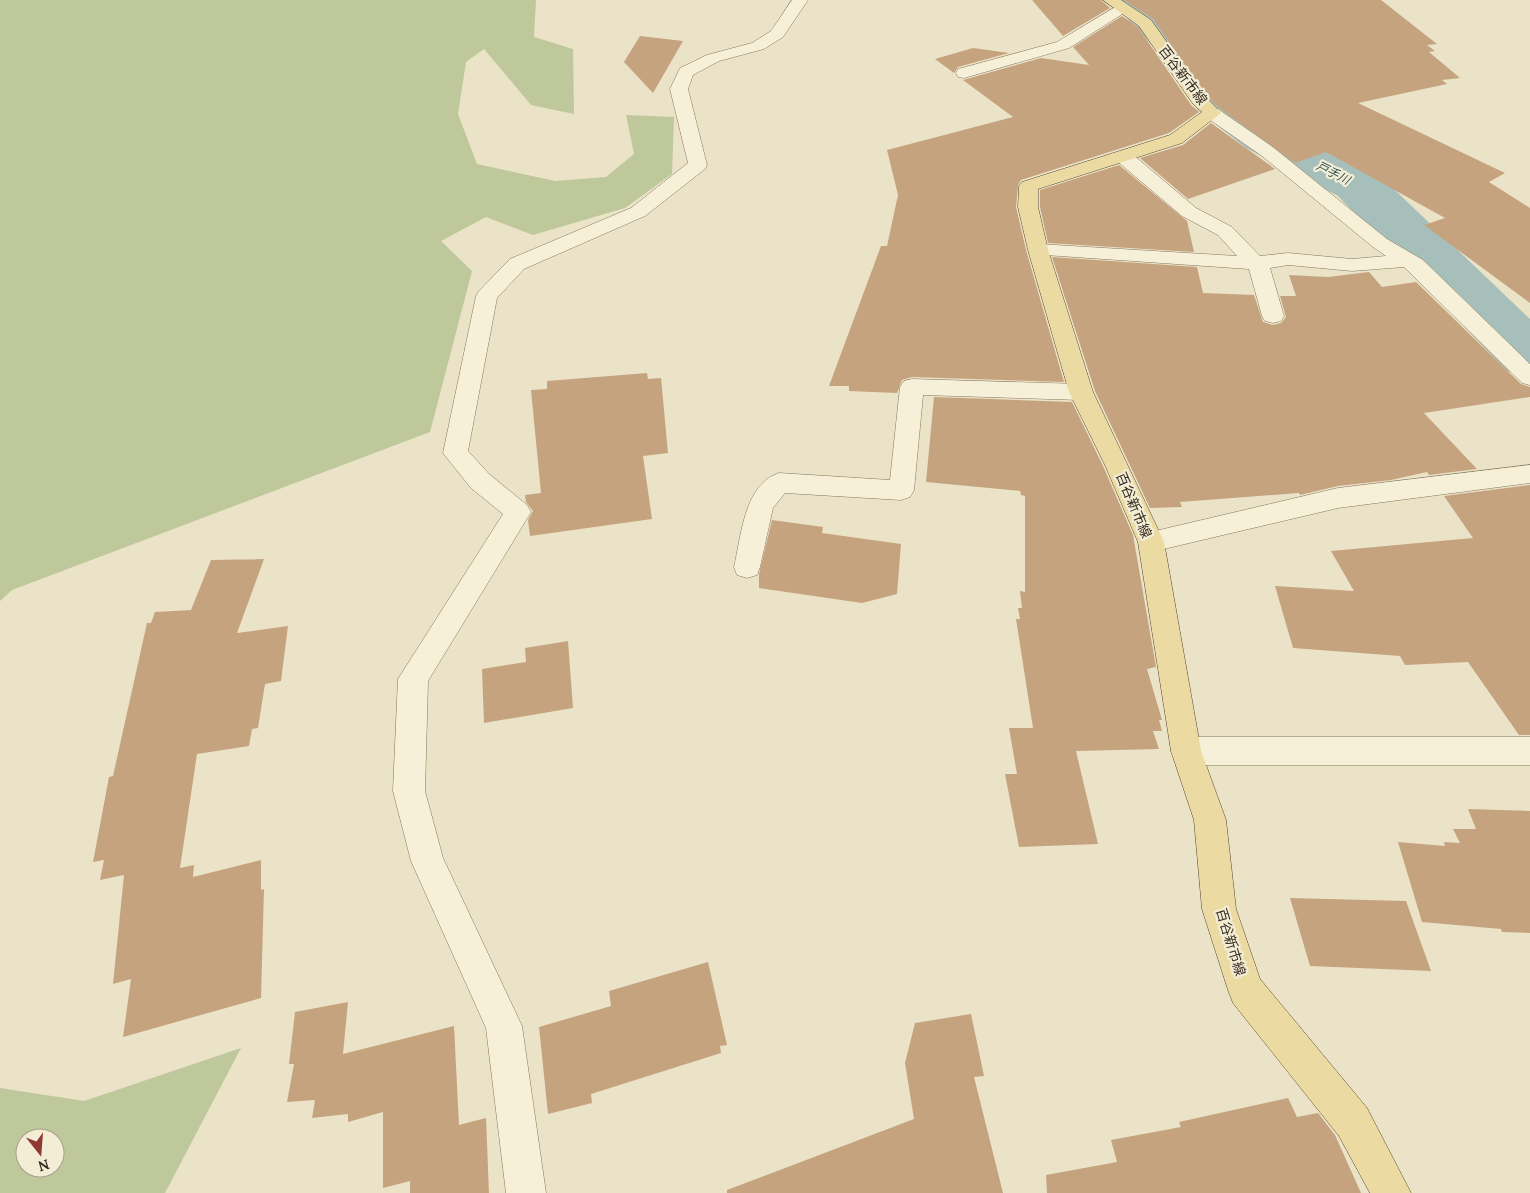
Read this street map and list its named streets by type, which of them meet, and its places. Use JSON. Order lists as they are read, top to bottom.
{
  "streets": {
    "main road": ["百谷新市線"]
  },
  "water": ["戸手川"],
  "north": "bottom"
}
